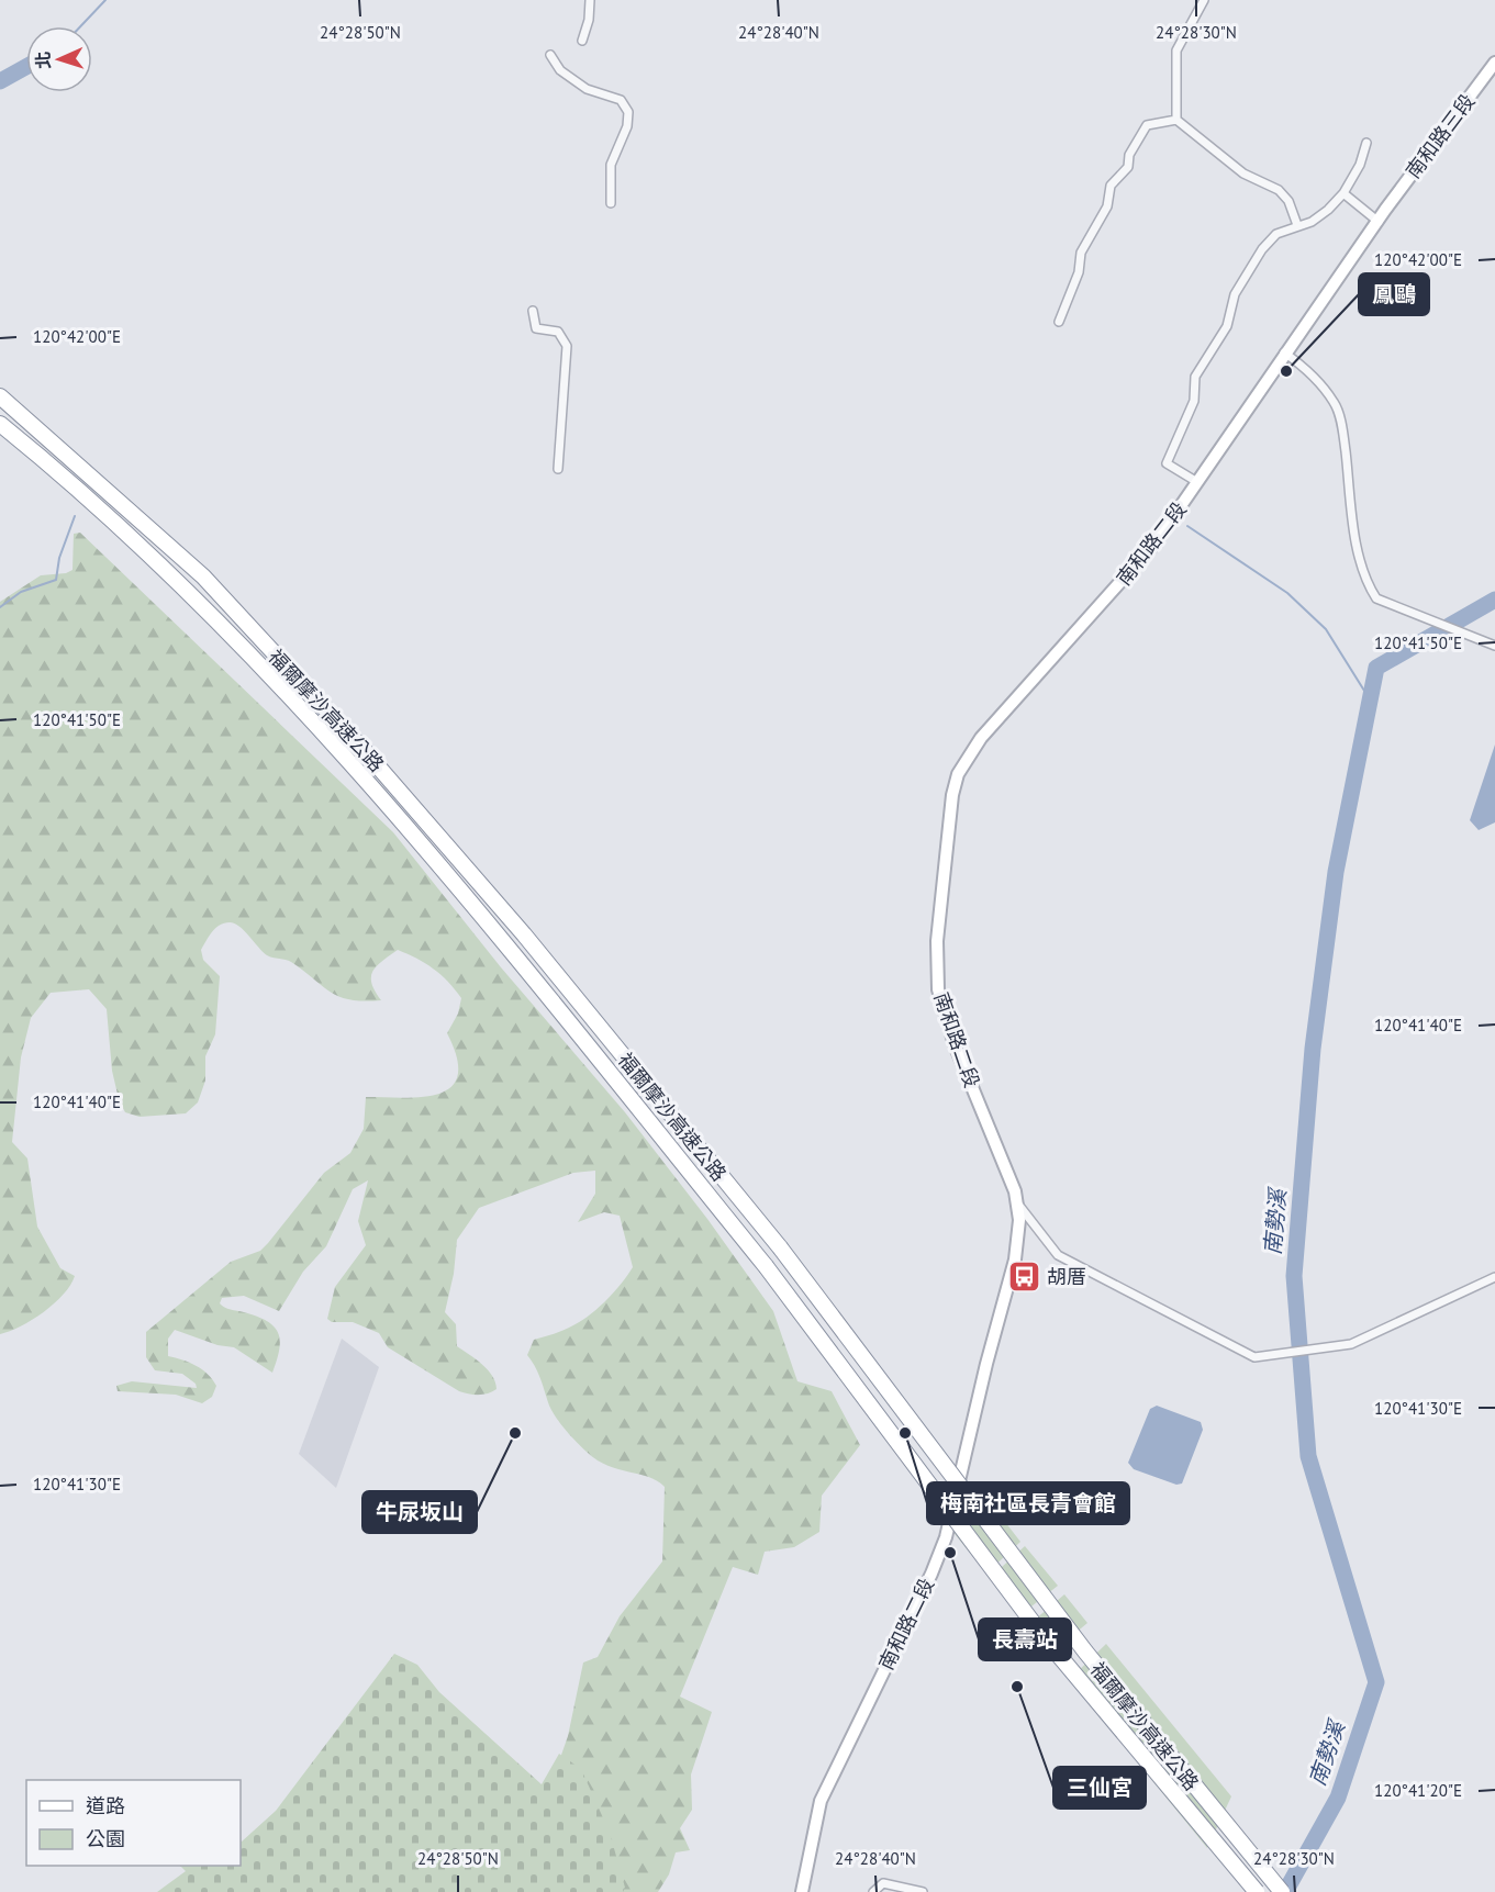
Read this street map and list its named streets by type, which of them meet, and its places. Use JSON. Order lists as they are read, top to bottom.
{
  "streets": {
    "highway": ["福爾摩沙高速公路"],
    "main road": ["南和路三段", "南和路二段"]
  },
  "crossings": [
    ["南和路三段", "南和路二段"]
  ],
  "water": ["南勢溪"],
  "places": {
    "other": [
      "鳳鷗",
      "牛尿坂山",
      "梅南社區長青會館",
      "長壽站",
      "三仙宮"
    ],
    "bus stop": ["胡厝"]
  },
  "legend": ["道路", "公園"],
  "north": "left",
  "coordinates": [
    "24°28'50\"N",
    "24°28'40\"N",
    "24°28'30\"N",
    "120°42'00\"E",
    "120°41'50\"E",
    "120°41'40\"E",
    "120°41'30\"E",
    "120°41'20\"E"
  ]
}
